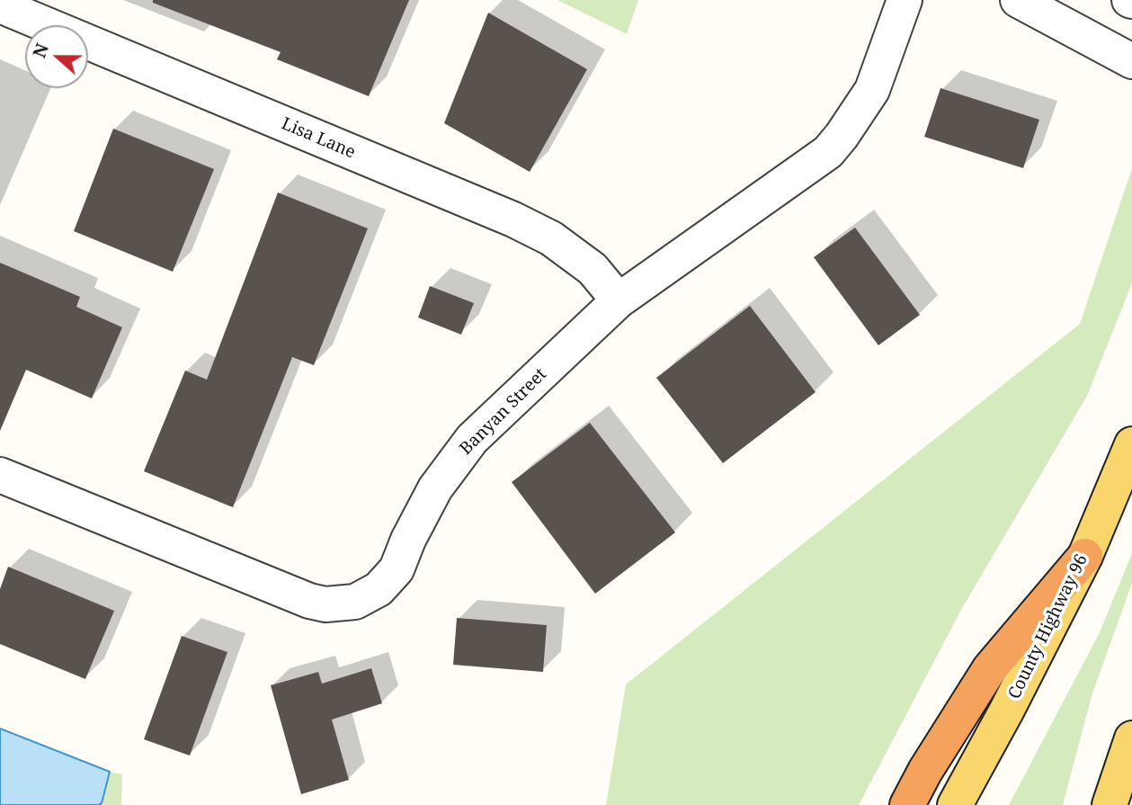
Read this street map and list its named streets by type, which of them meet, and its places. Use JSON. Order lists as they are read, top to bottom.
{
  "streets": {
    "main road": ["County Highway 96"],
    "street": ["Lisa Lane", "Banyan Street"]
  },
  "crossings": [
    ["Lisa Lane", "Banyan Street"]
  ],
  "north": "left"
}
